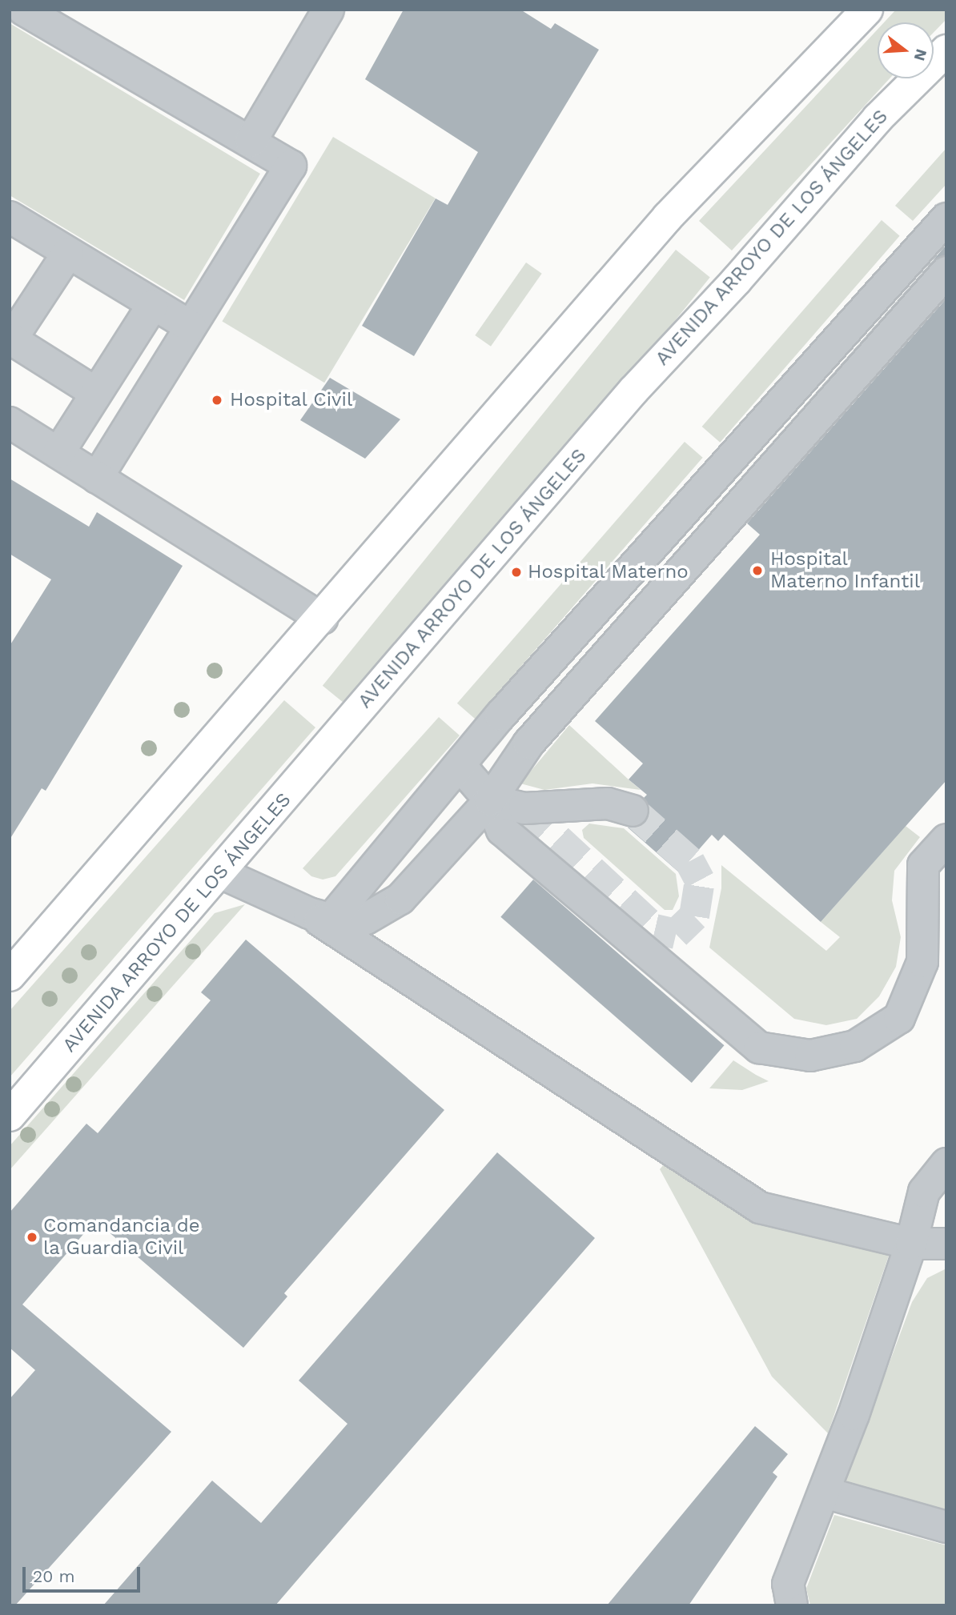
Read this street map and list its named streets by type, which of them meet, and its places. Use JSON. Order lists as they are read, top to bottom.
{
  "streets": {
    "main road": ["AVENIDA ARROYO DE LOS ÁNGELES"]
  },
  "places": [
    "Hospital Civil",
    "Hospital Materno Infantil",
    "Hospital Materno",
    "Comandancia de la Guardia Civil"
  ],
  "scale_bar": "20 m",
  "north": "right"
}
